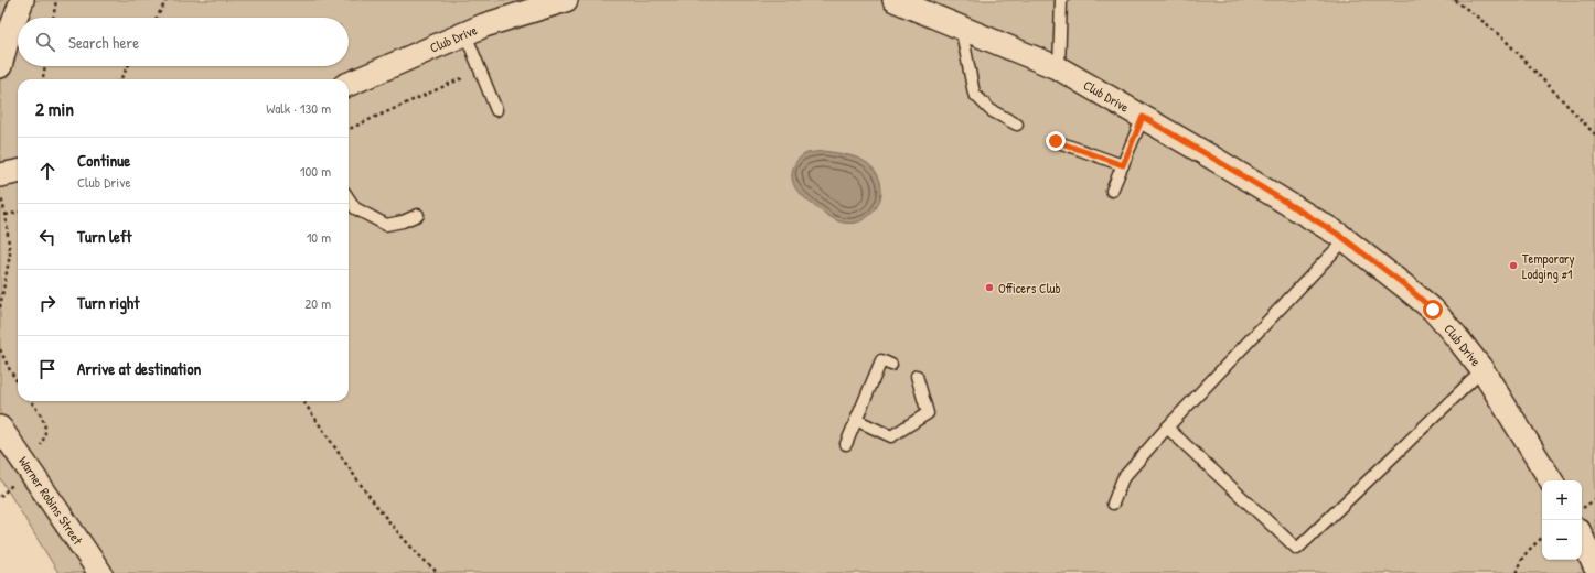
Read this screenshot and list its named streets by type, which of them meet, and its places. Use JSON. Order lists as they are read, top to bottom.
{
  "streets": {
    "street": ["Club Drive", "Warner Robins Street"]
  },
  "places": ["Temporary Lodging #1", "Officers Club"],
  "page": {
    "search": "Search here",
    "heading": ["2 min", "Walk · 130 m"],
    "list": [
      ["Continue", "Club Drive", "100 m"],
      ["Turn left", "10 m"],
      ["Turn right", "20 m"],
      "Arrive at destination"
    ],
    "map_buttons": ["+", "−"]
  }
}
